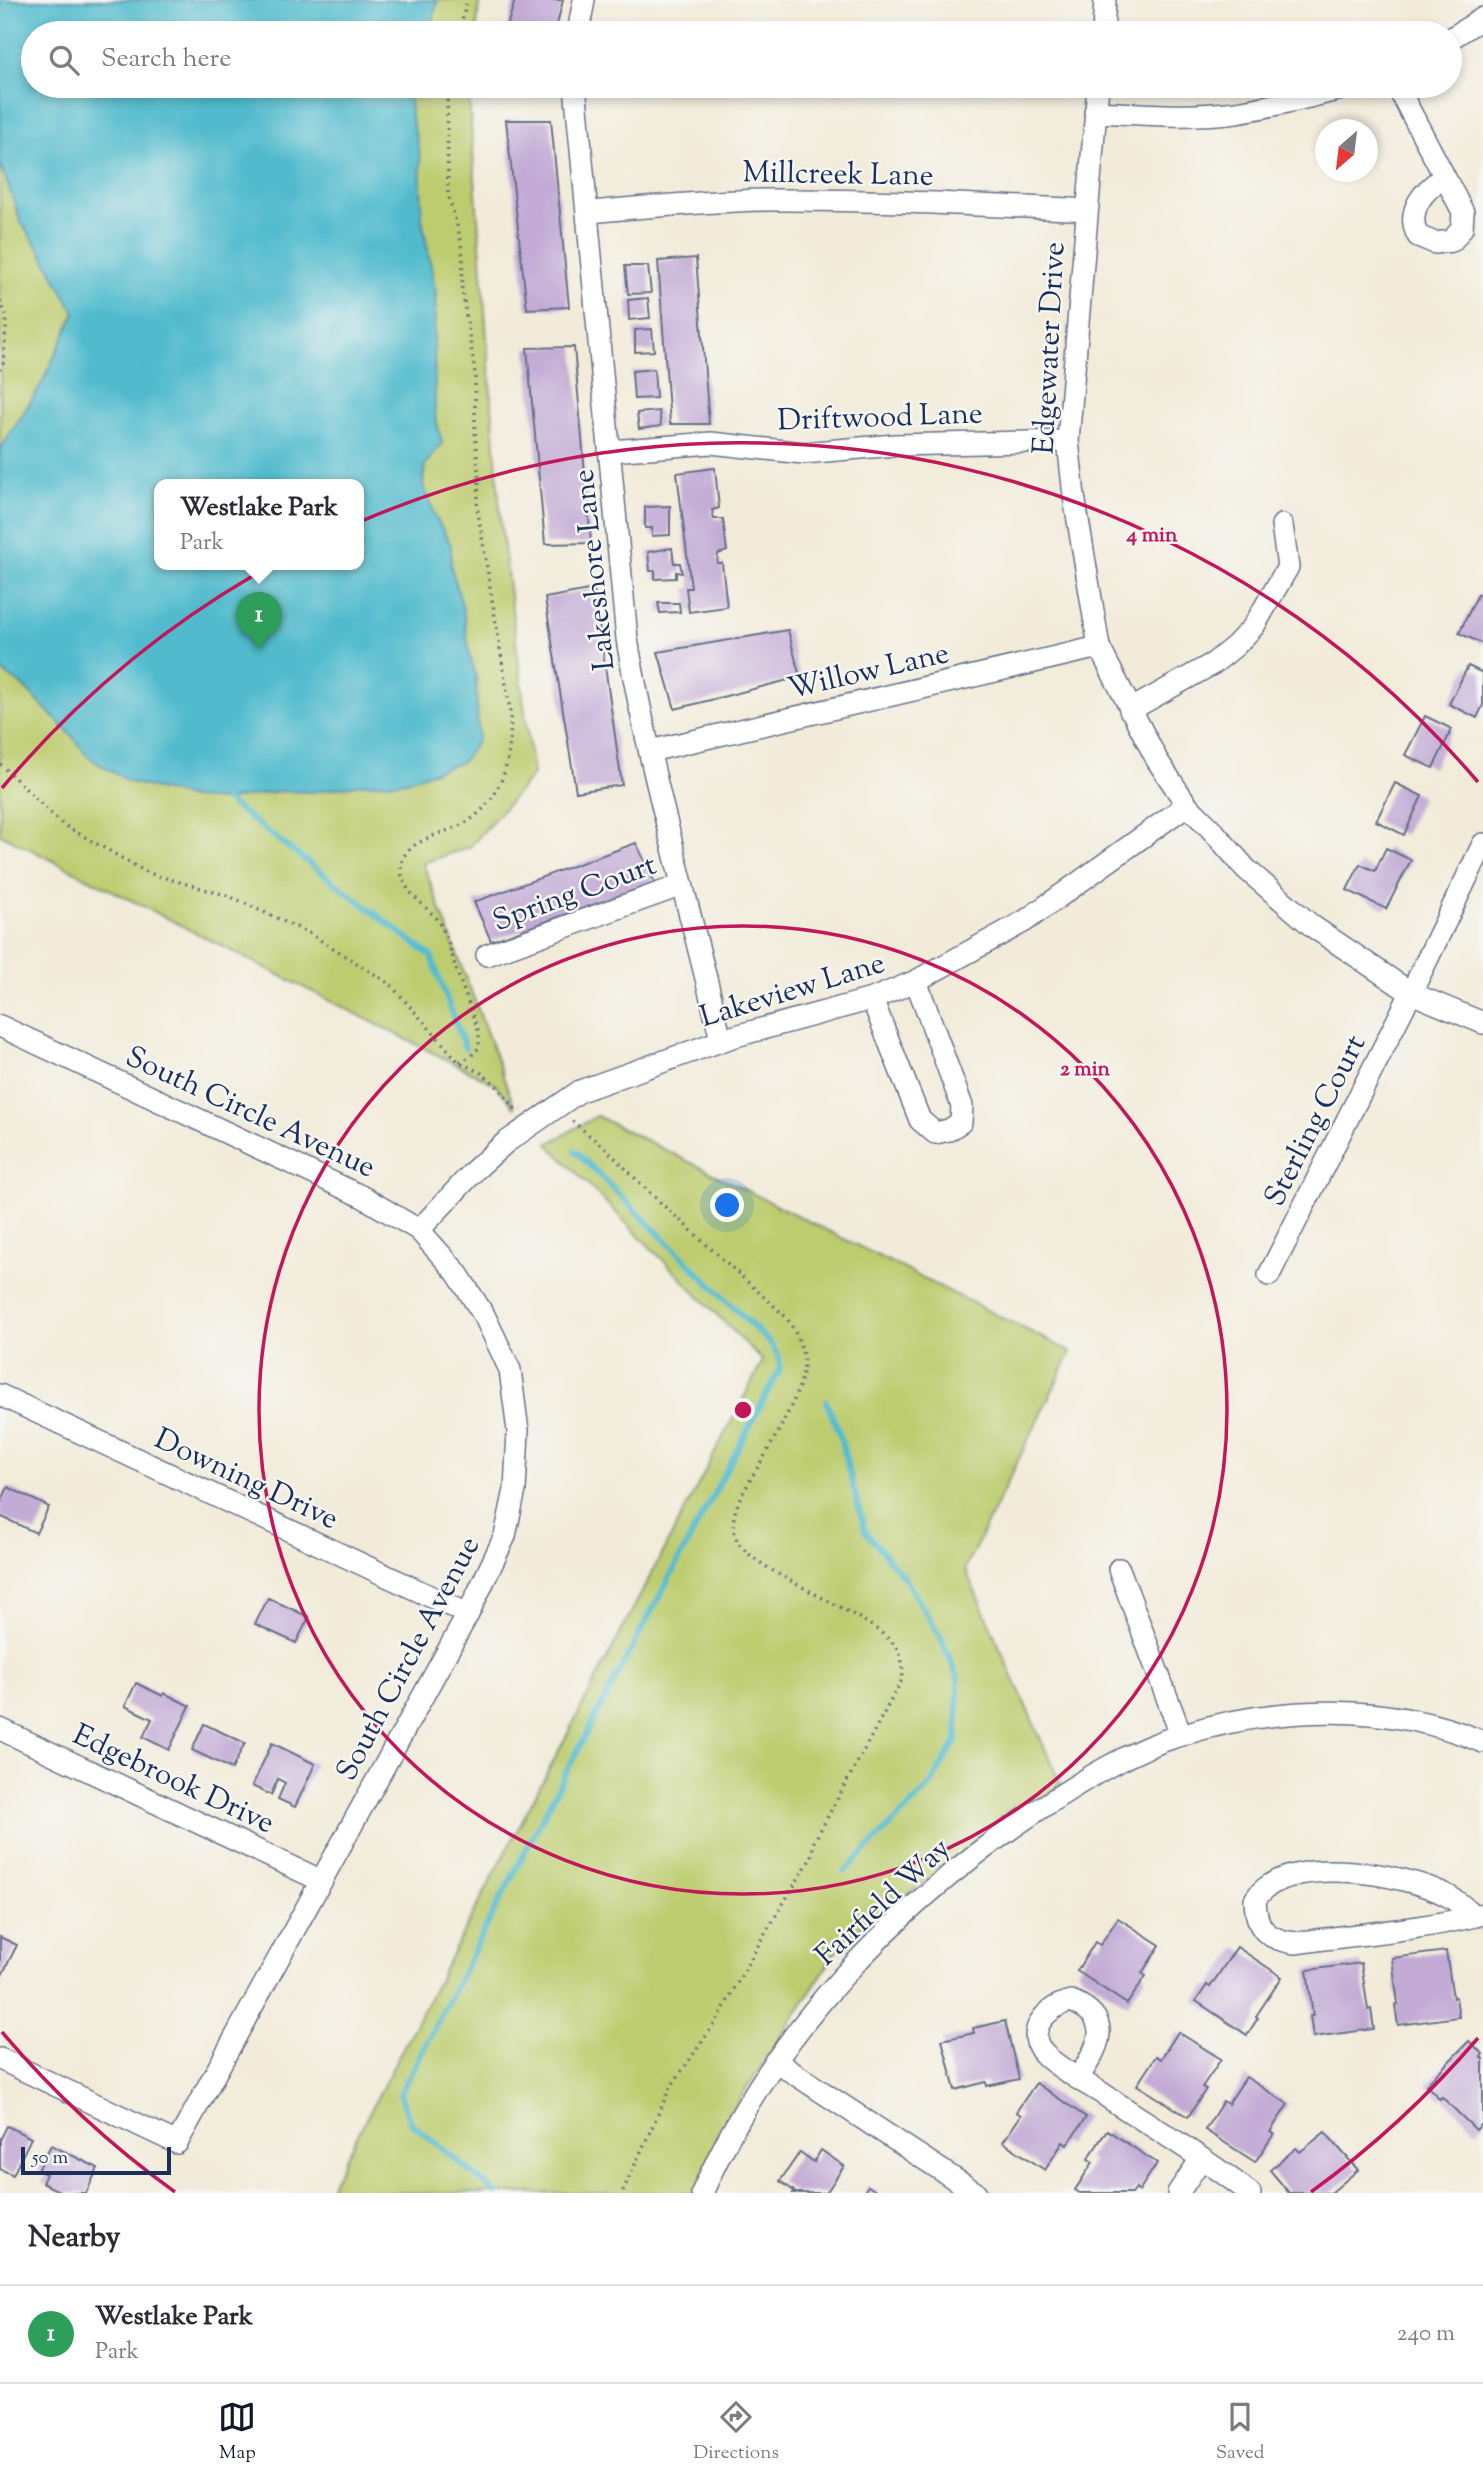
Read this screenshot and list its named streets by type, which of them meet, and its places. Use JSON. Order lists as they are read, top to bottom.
{
  "streets": {
    "street": [
      "Millcreek Lane",
      "Edgewater Drive",
      "Driftwood Lane",
      "Lakeshore Lane",
      "Willow Lane",
      "Spring Court",
      "Lakeview Lane",
      "South Circle Avenue",
      "Sterling Court",
      "Downing Drive",
      "Edgebrook Drive",
      "Fairfield Way"
    ]
  },
  "crossings": [
    ["Millcreek Lane", "Edgewater Drive"],
    ["Millcreek Lane", "Lakeshore Lane"],
    ["Edgewater Drive", "Driftwood Lane"],
    ["Edgewater Drive", "Willow Lane"],
    ["Edgewater Drive", "Lakeview Lane"],
    ["Edgewater Drive", "Sterling Court"],
    ["Driftwood Lane", "Lakeshore Lane"],
    ["Lakeshore Lane", "Willow Lane"],
    ["Lakeshore Lane", "Spring Court"],
    ["Lakeshore Lane", "Lakeview Lane"],
    ["Lakeview Lane", "South Circle Avenue"],
    ["South Circle Avenue", "Downing Drive"],
    ["South Circle Avenue", "Edgebrook Drive"]
  ],
  "scale_bar": "50 m",
  "north": "bottom left",
  "page": {
    "search": "Search here",
    "popup": ["Westlake Park", "Park"],
    "pins": "1",
    "scale": "50 m",
    "heading": "Nearby",
    "list": [
      {
        "mark": "1",
        "name": "Westlake Park",
        "note": "Park",
        "value": "240 m"
      }
    ],
    "nav": ["Map", "Directions", "Saved"]
  },
  "rings": ["4 min", "2 min"]
}
